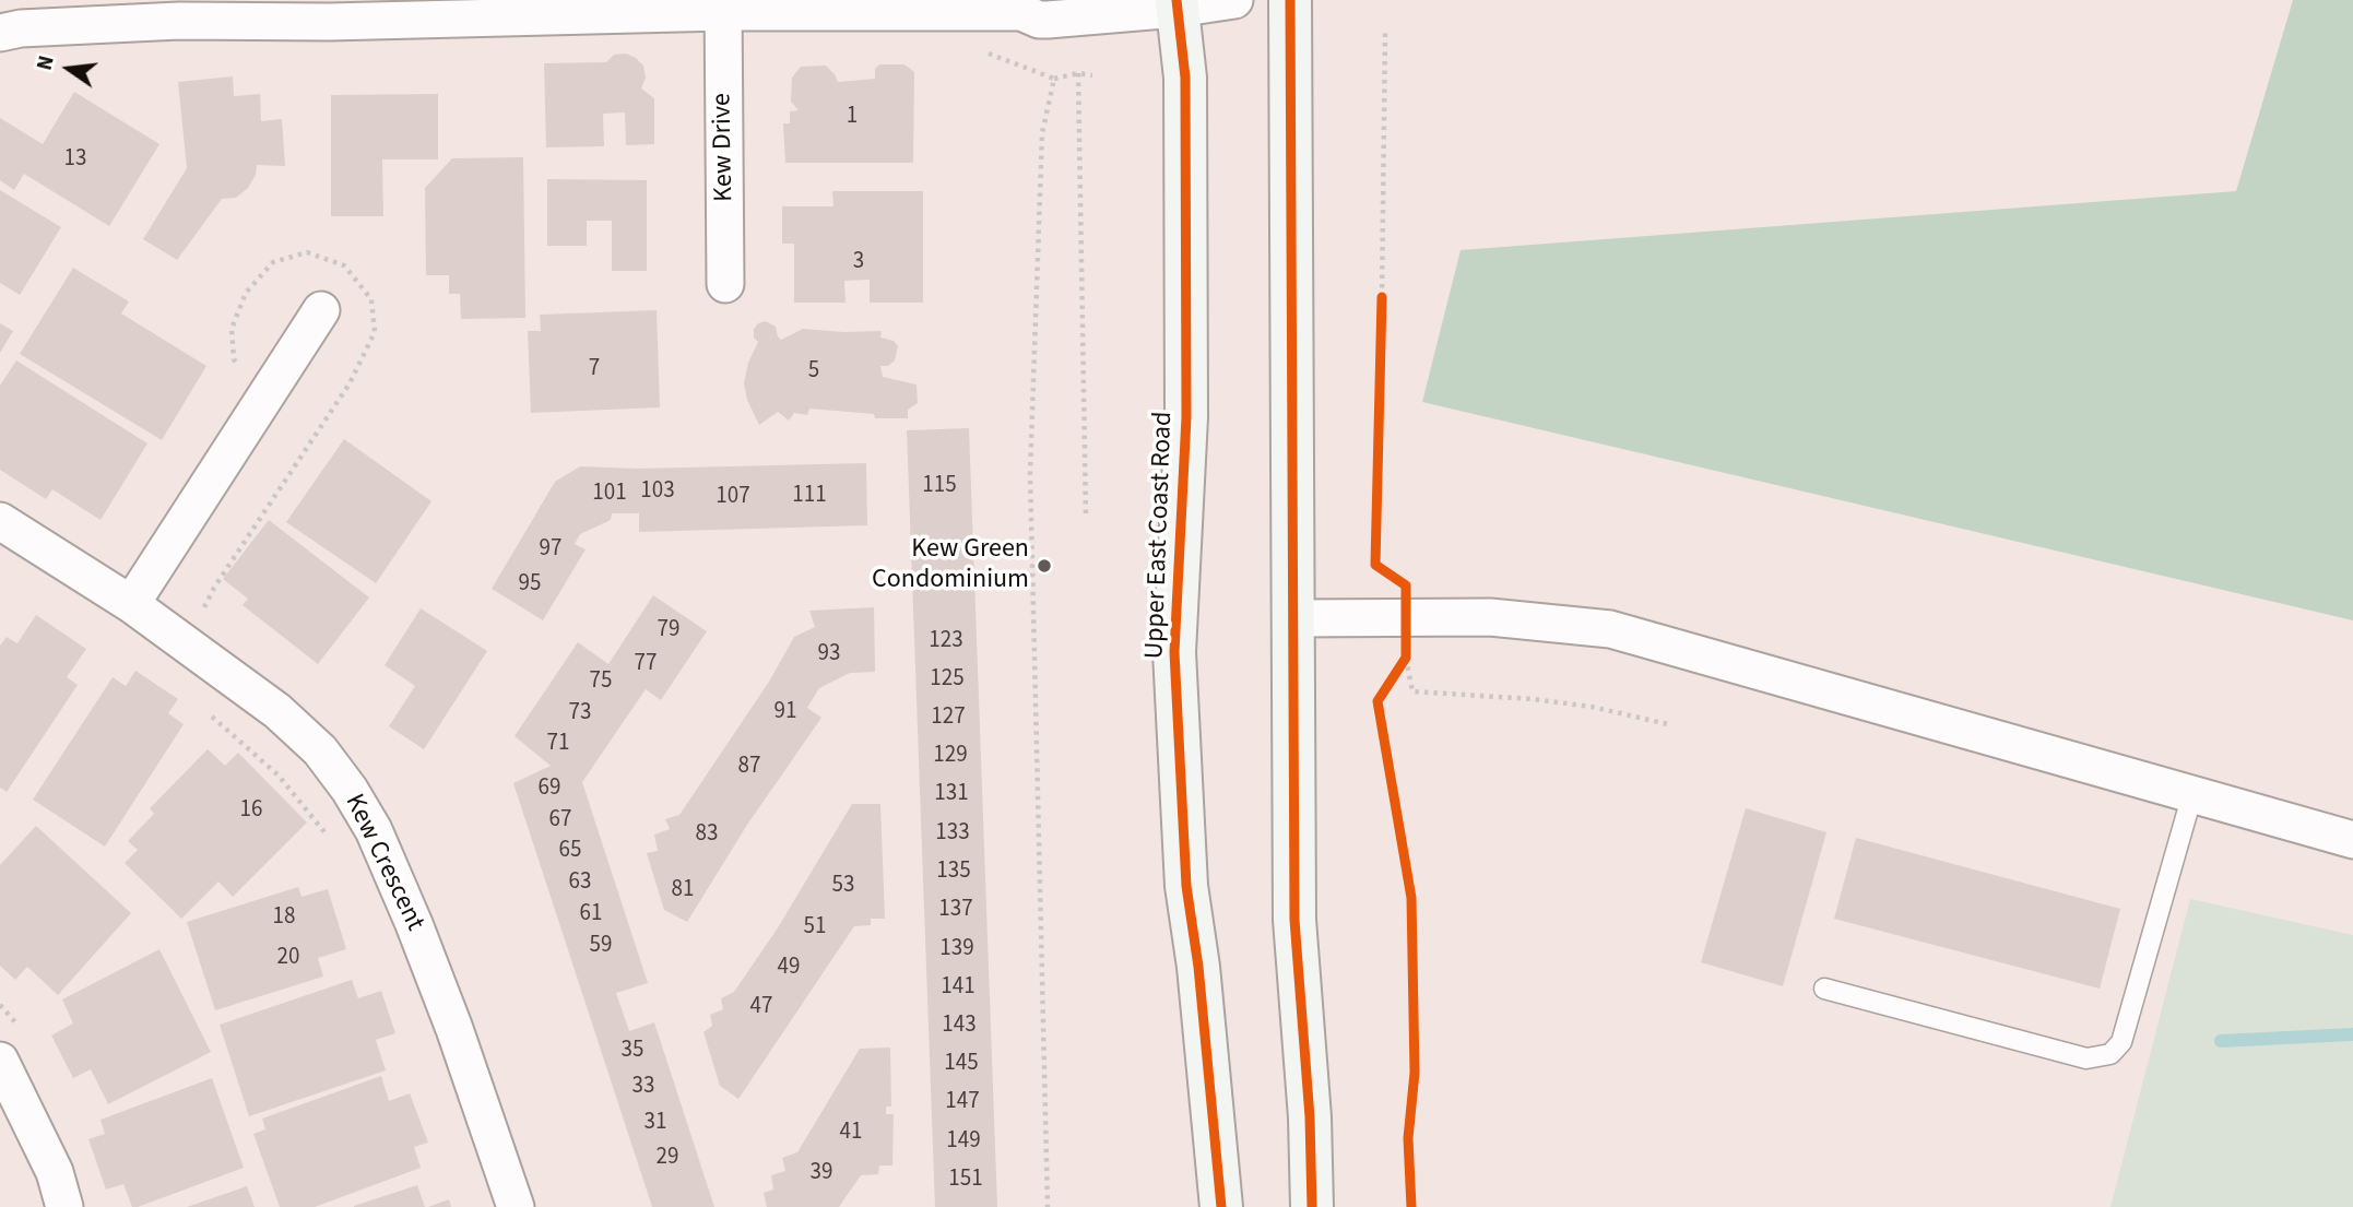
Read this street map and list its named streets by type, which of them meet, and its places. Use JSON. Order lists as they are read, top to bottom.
{
  "streets": {
    "main road": ["Upper East Coast Road"],
    "street": ["Kew Drive", "Kew Crescent"]
  },
  "places": ["Kew Green Condominium"],
  "house_numbers": [
    "1",
    "13",
    "3",
    "7",
    "5",
    "115",
    "103",
    "101",
    "111",
    "107",
    "97",
    "95",
    "79",
    "123",
    "93",
    "77",
    "125",
    "75",
    "91",
    "73",
    "127",
    "71",
    "129",
    "87",
    "69",
    "131",
    "16",
    "67",
    "133",
    "83",
    "65",
    "135",
    "63",
    "53",
    "81",
    "137",
    "61",
    "18",
    "51",
    "59",
    "139",
    "20",
    "49",
    "141",
    "47",
    "143",
    "35",
    "145",
    "33",
    "147",
    "31",
    "41",
    "149",
    "29",
    "39",
    "151"
  ],
  "north": "left"
}
